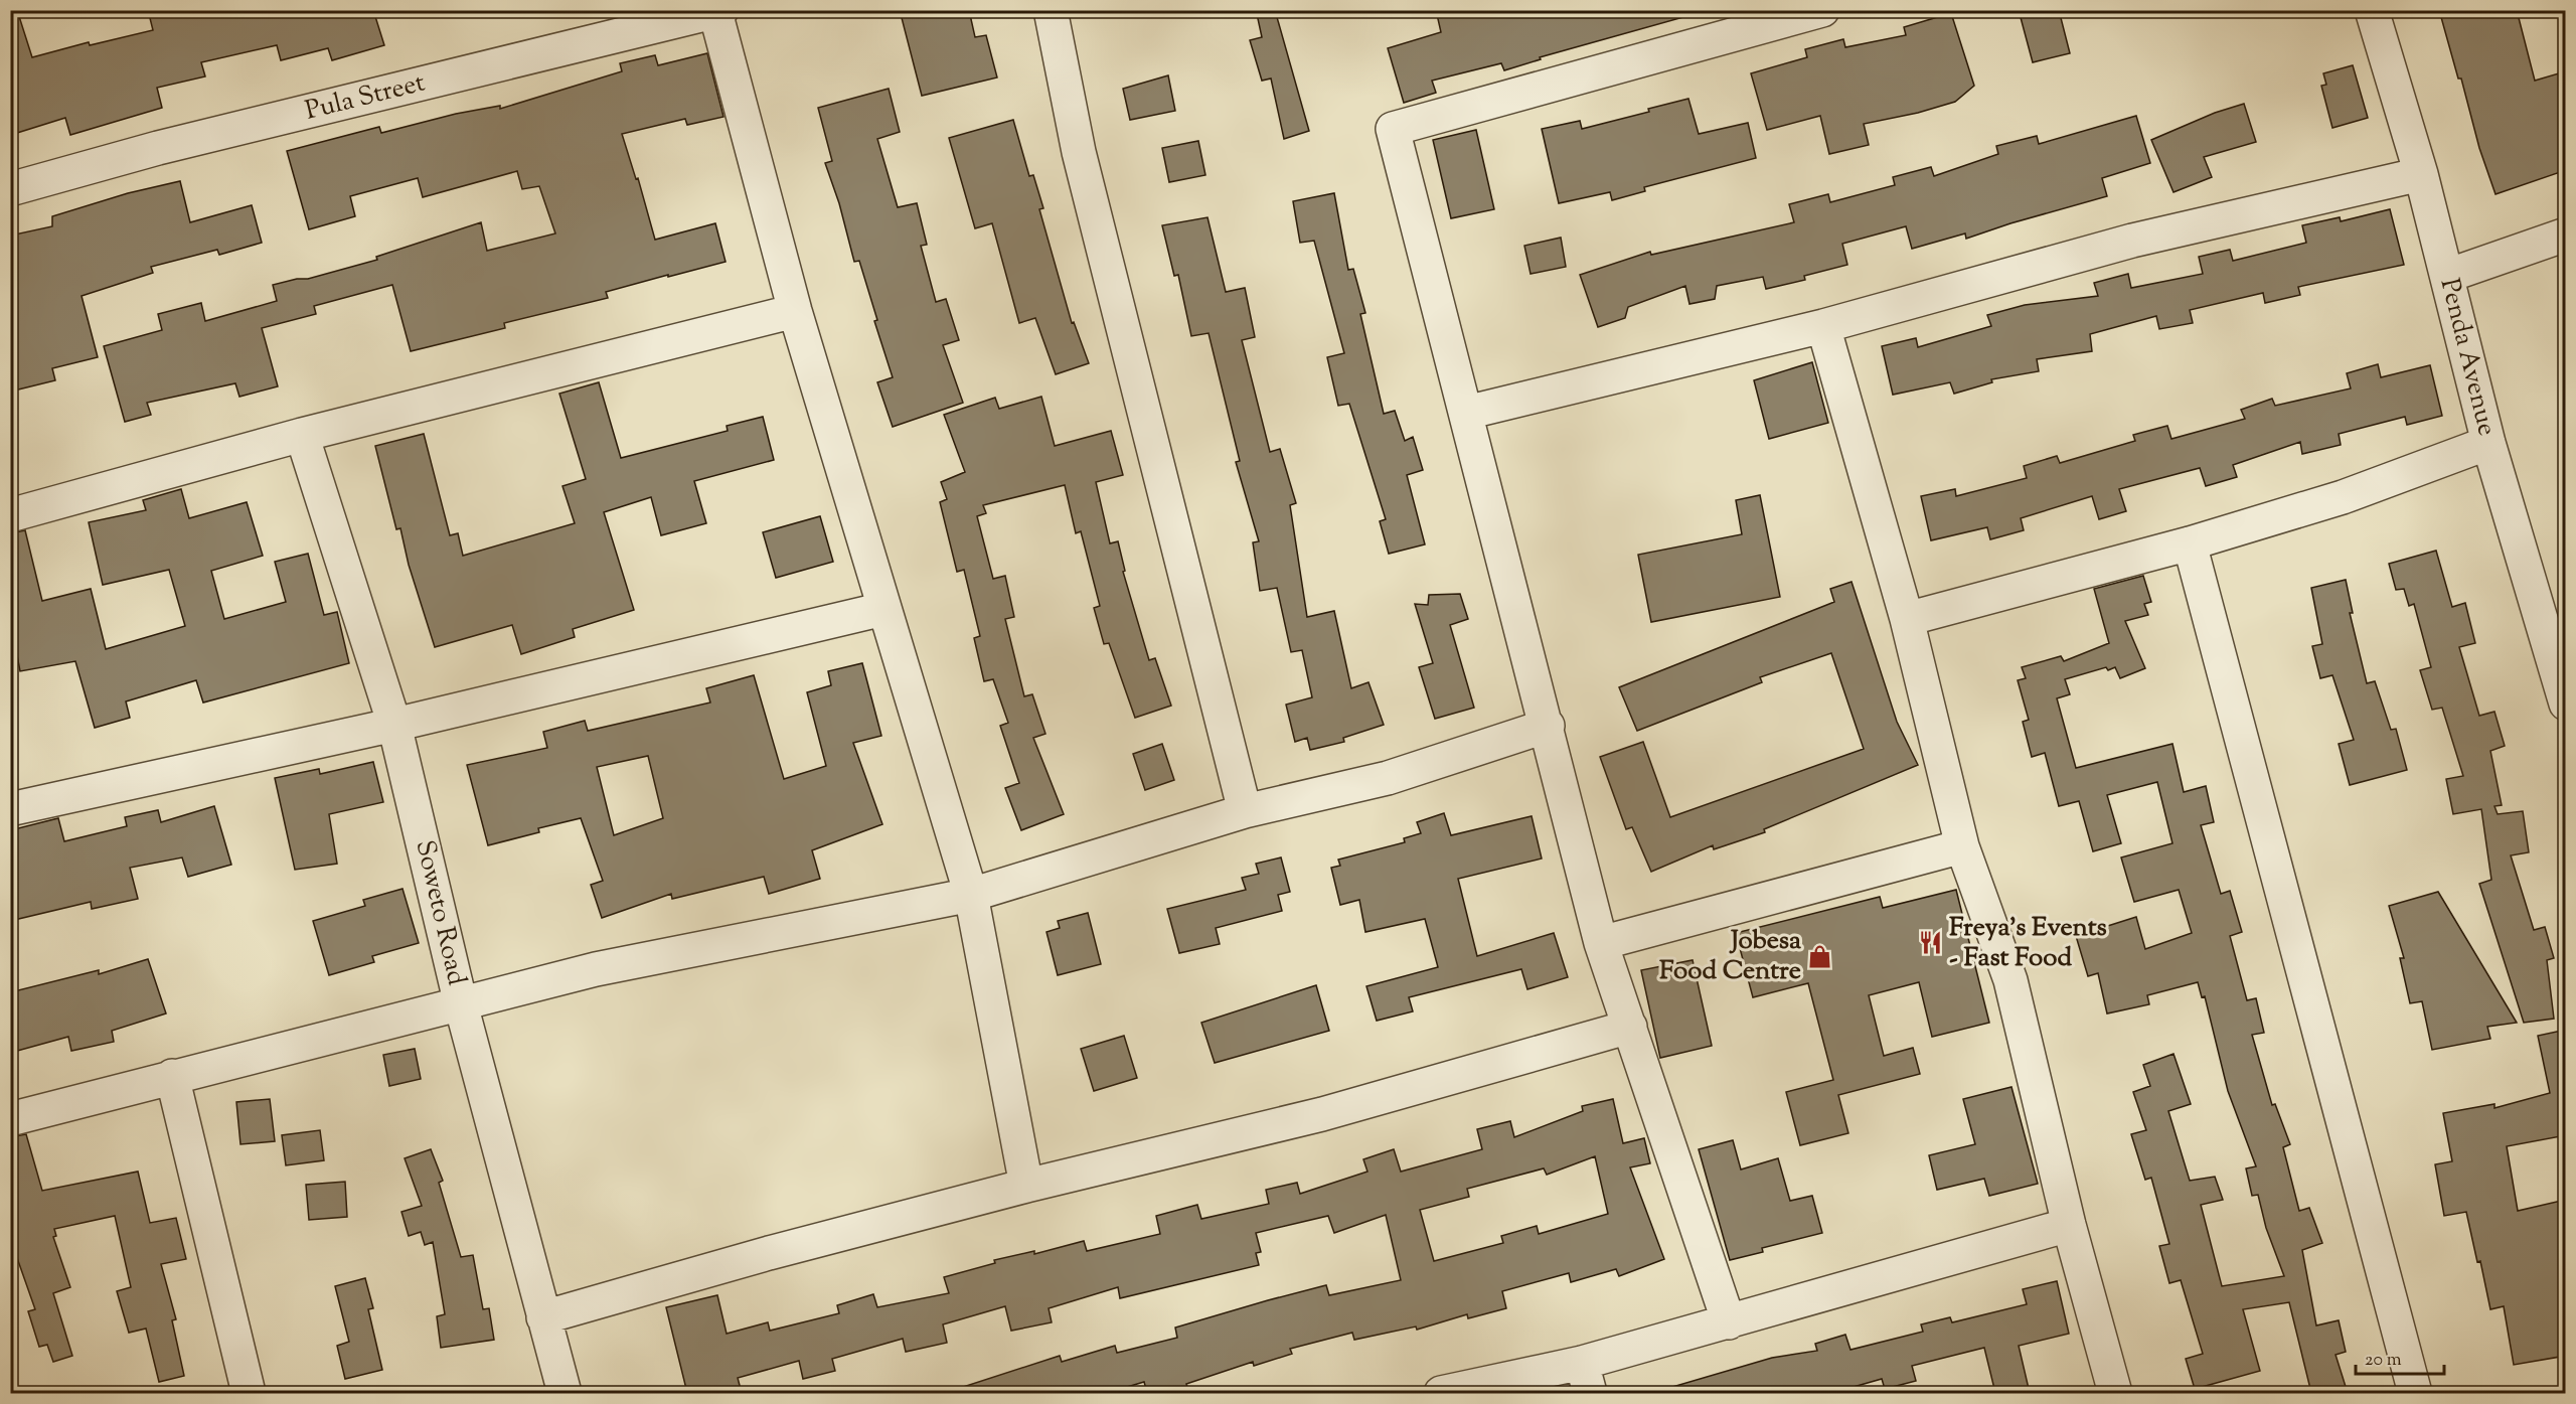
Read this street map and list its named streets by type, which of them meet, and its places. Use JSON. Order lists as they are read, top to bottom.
{
  "streets": {
    "street": ["Pula Street", "Penda Avenue", "Soweto Road"]
  },
  "places": {
    "restaurant": ["Freya's Events - Fast Food"],
    "shop": ["Jobesa Food Centre"]
  },
  "scale_bar": "20 m"
}
